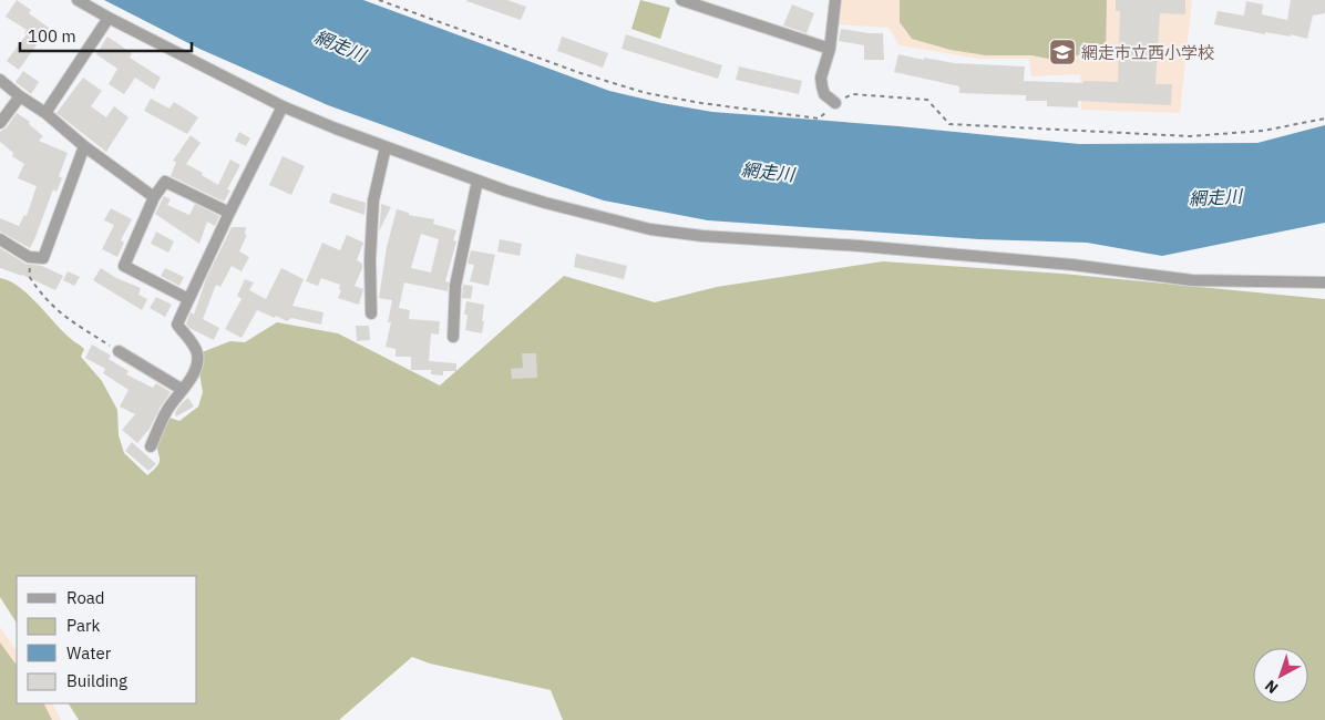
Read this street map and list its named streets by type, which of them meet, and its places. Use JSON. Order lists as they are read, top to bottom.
{
  "water": ["網走川"],
  "places": {
    "school or university": ["網走市立西小学校"]
  },
  "legend": [
    "Road",
    "Park",
    "Water",
    "Building"
  ],
  "scale_bar": "100 m",
  "north": "bottom left"
}
